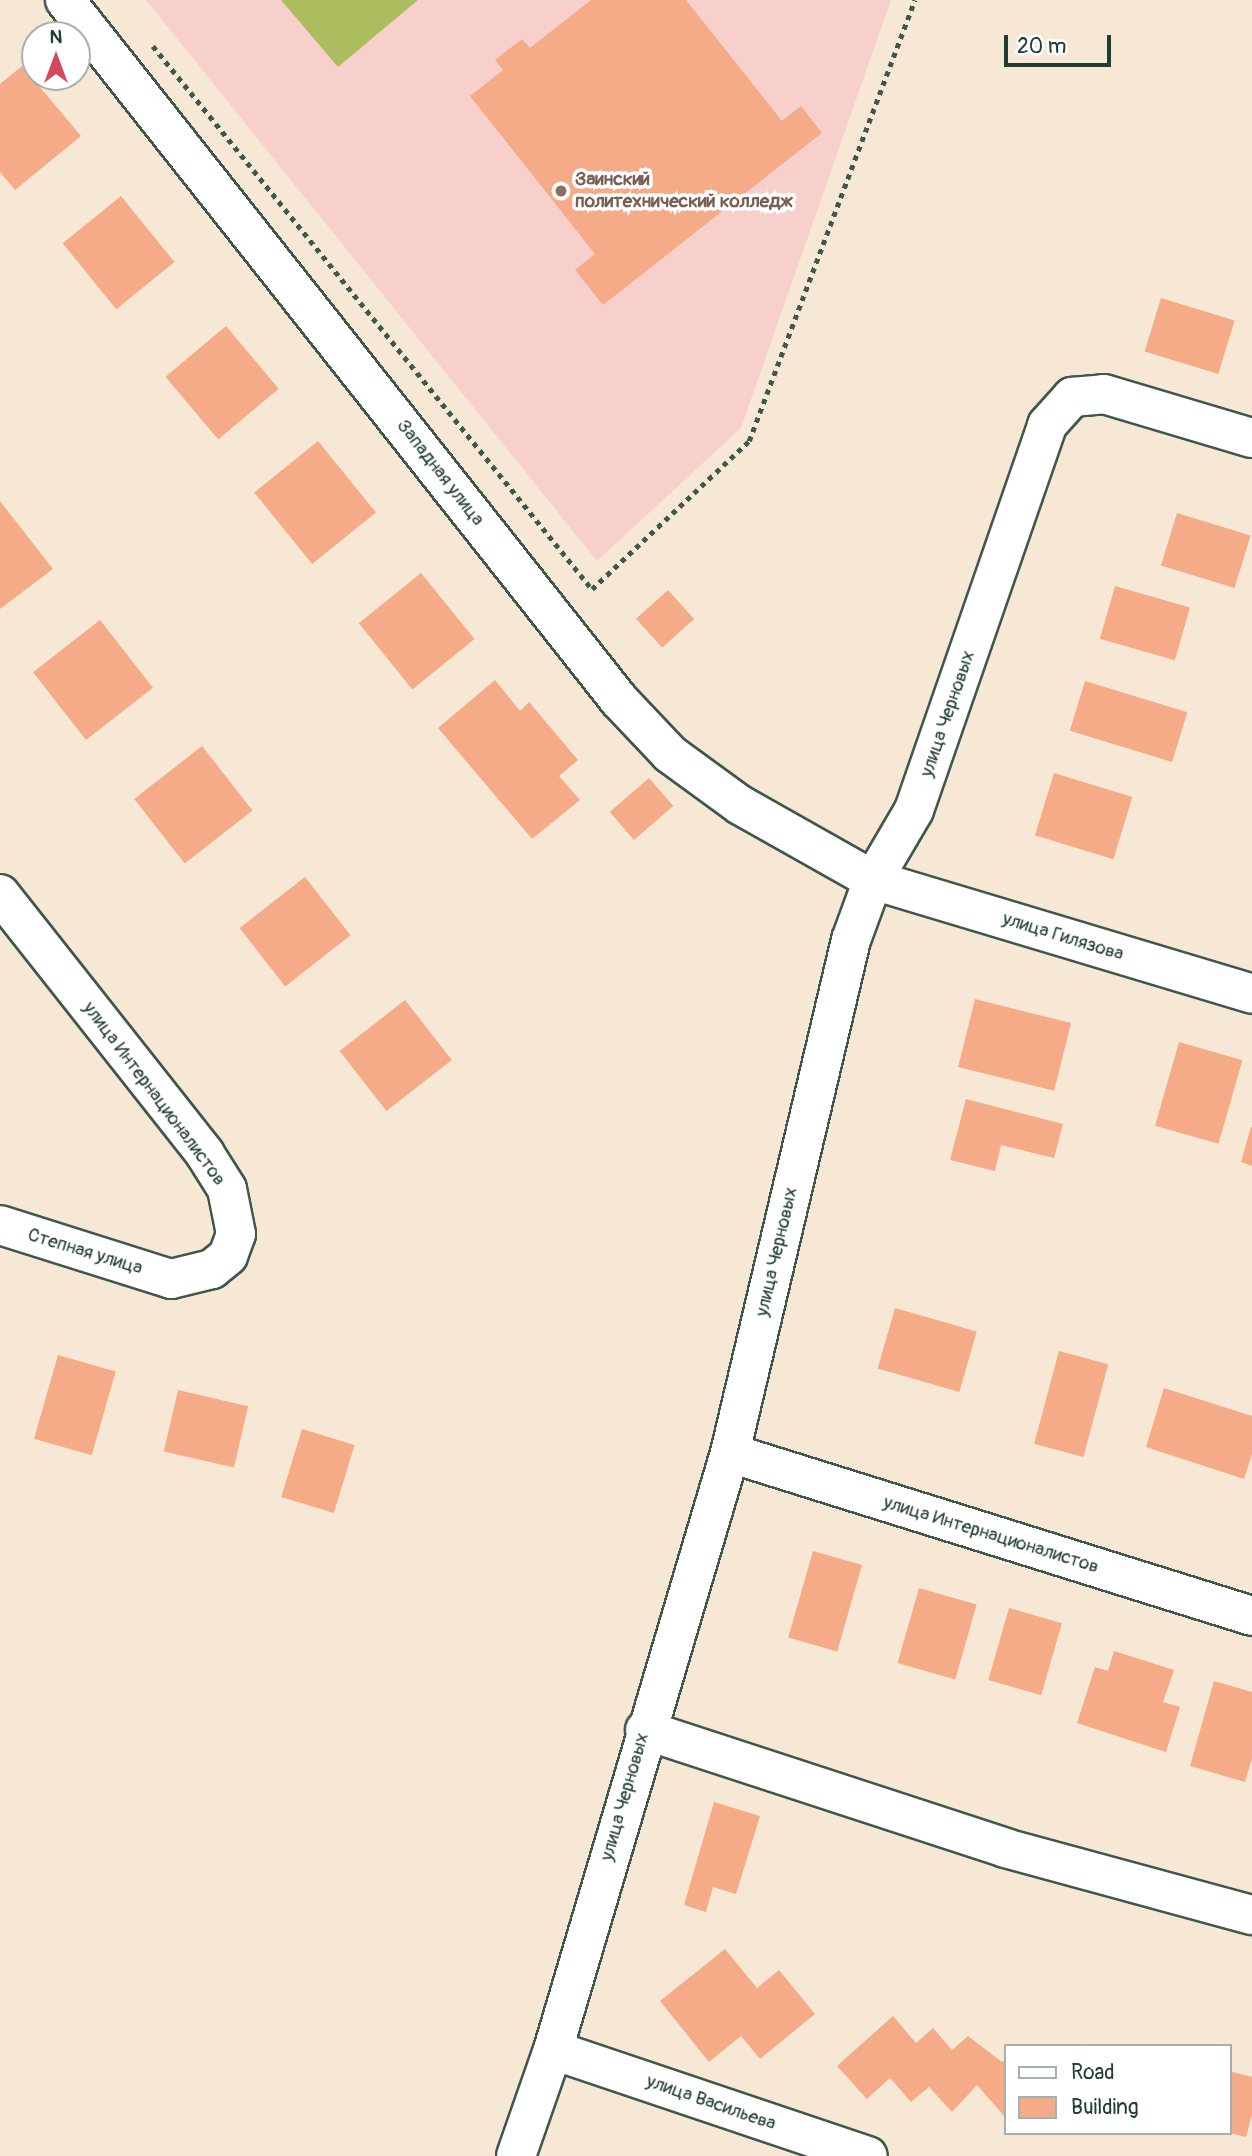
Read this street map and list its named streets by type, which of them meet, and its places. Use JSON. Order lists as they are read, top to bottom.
{
  "streets": {
    "street": [
      "Западная улица",
      "улица Черновых",
      "улица Гилязова",
      "улица Интернационалистов",
      "Степная улица",
      "улица Васильева"
    ]
  },
  "crossings": [
    ["Западная улица", "улица Черновых"],
    ["Западная улица", "улица Гилязова"],
    ["улица Черновых", "улица Гилязова"],
    ["улица Черновых", "улица Интернационалистов"],
    ["улица Черновых", "улица Васильева"],
    ["улица Интернационалистов", "Степная улица"]
  ],
  "places": ["Заинский политехнический колледж"],
  "legend": ["Road", "Building"],
  "scale_bar": "20 m",
  "north": "top"
}
